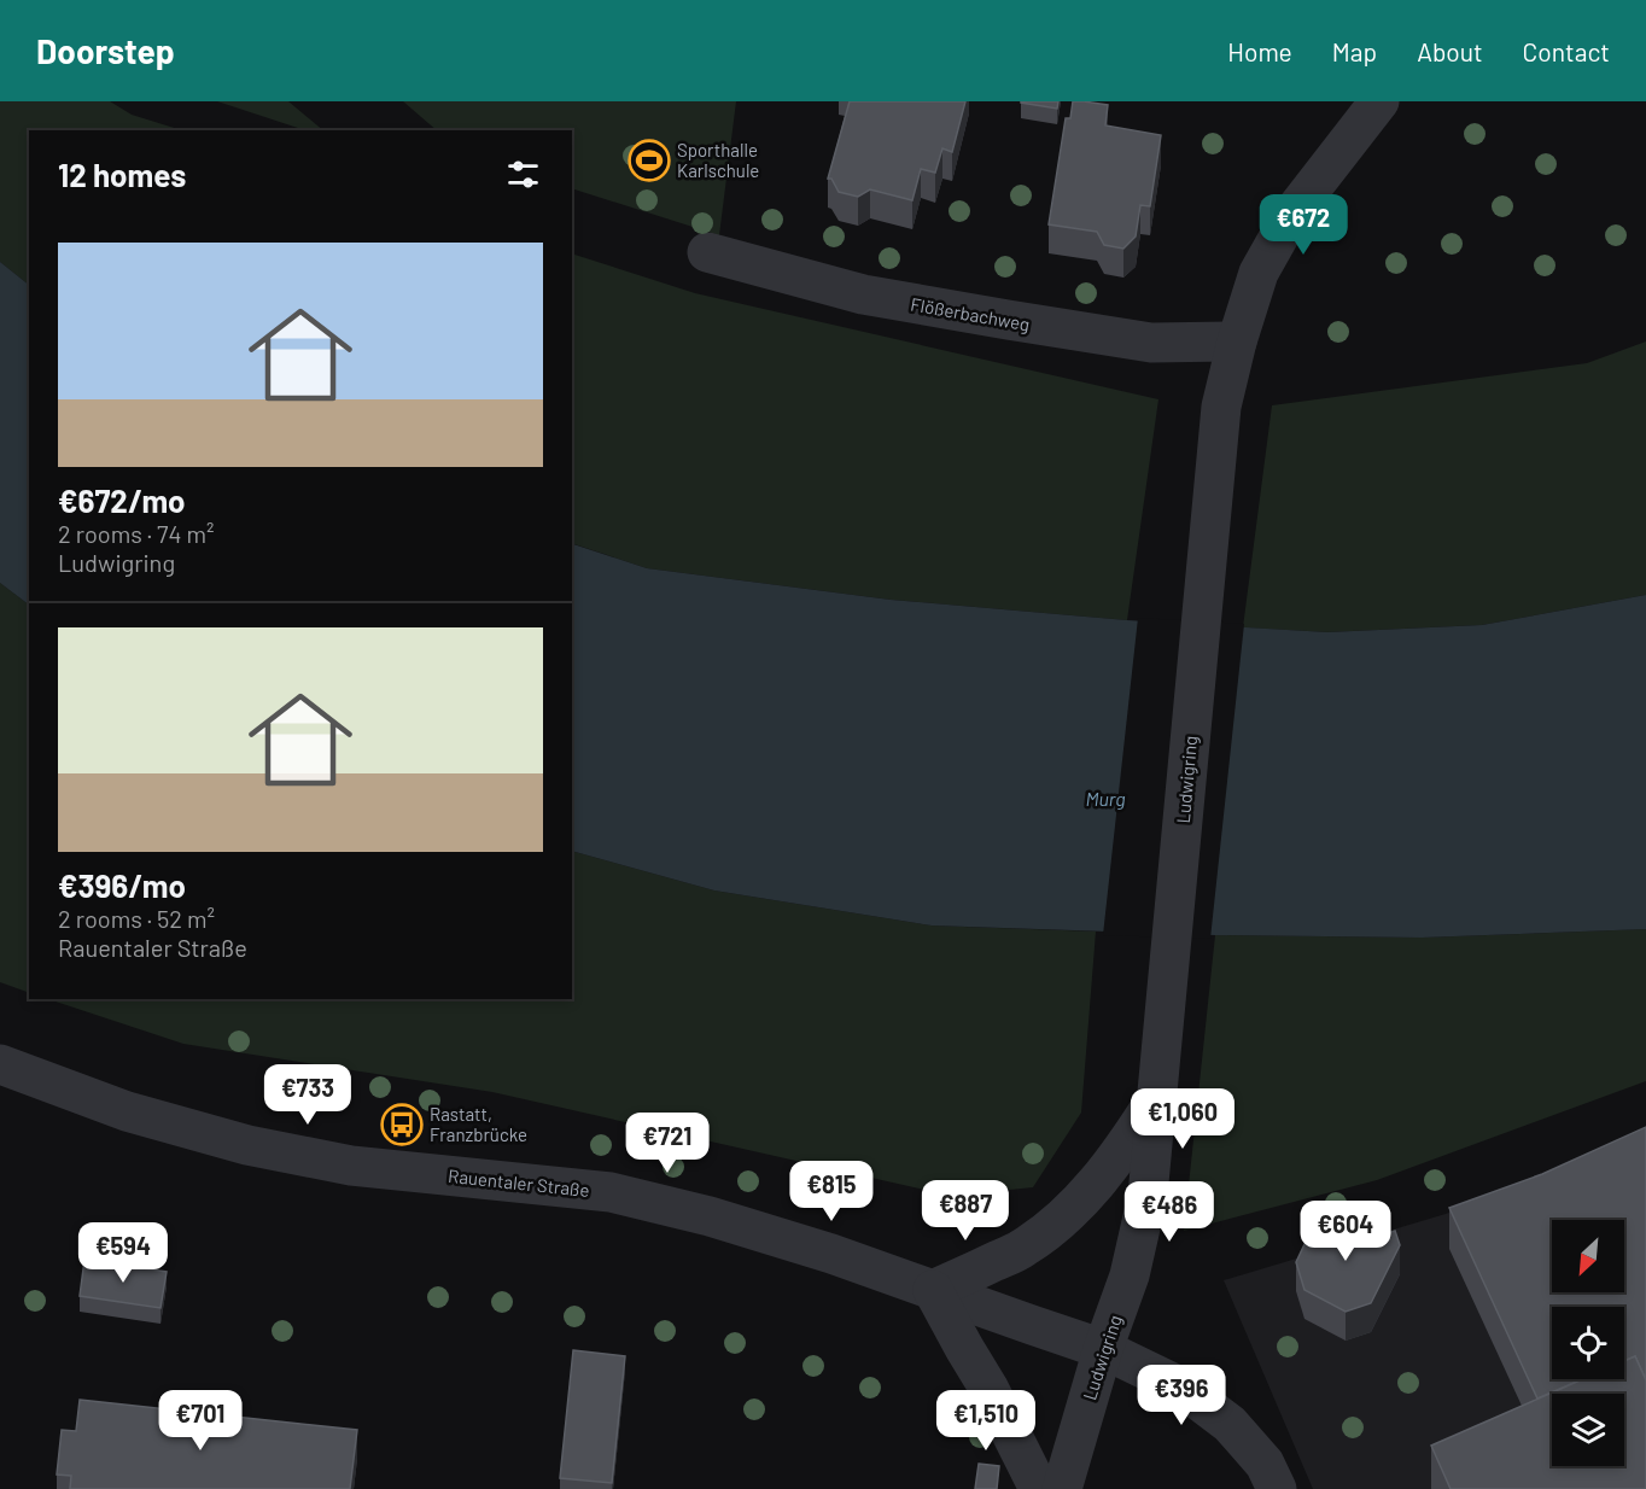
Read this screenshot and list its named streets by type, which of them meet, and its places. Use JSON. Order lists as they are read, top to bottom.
{
  "streets": {
    "street": ["Flößerbachweg", "Ludwigring", "Rauentaler Straße"]
  },
  "crossings": [
    ["Flößerbachweg", "Ludwigring"],
    ["Ludwigring", "Rauentaler Straße"]
  ],
  "water": ["Murg"],
  "places": {
    "sports": ["Sporthalle Karlschule"],
    "bus stop": ["Rastatt, Franzbrücke"]
  },
  "north": "bottom left",
  "page": {
    "header": "Doorstep",
    "nav": [
      "Home",
      "Map",
      "About",
      "Contact"
    ],
    "heading": "12 homes",
    "price": [
      "€672",
      "€733",
      "€1,060",
      "€721",
      "€815",
      "€887",
      "€486",
      "€604",
      "€594",
      "€396",
      "€701",
      "€1,510"
    ],
    "list": [
      {
        "name": "€672/mo",
        "note": "2 rooms · 74 m² · Ludwigring"
      },
      {
        "name": "€396/mo",
        "note": "2 rooms · 52 m² · Rauentaler Straße"
      }
    ]
  }
}
